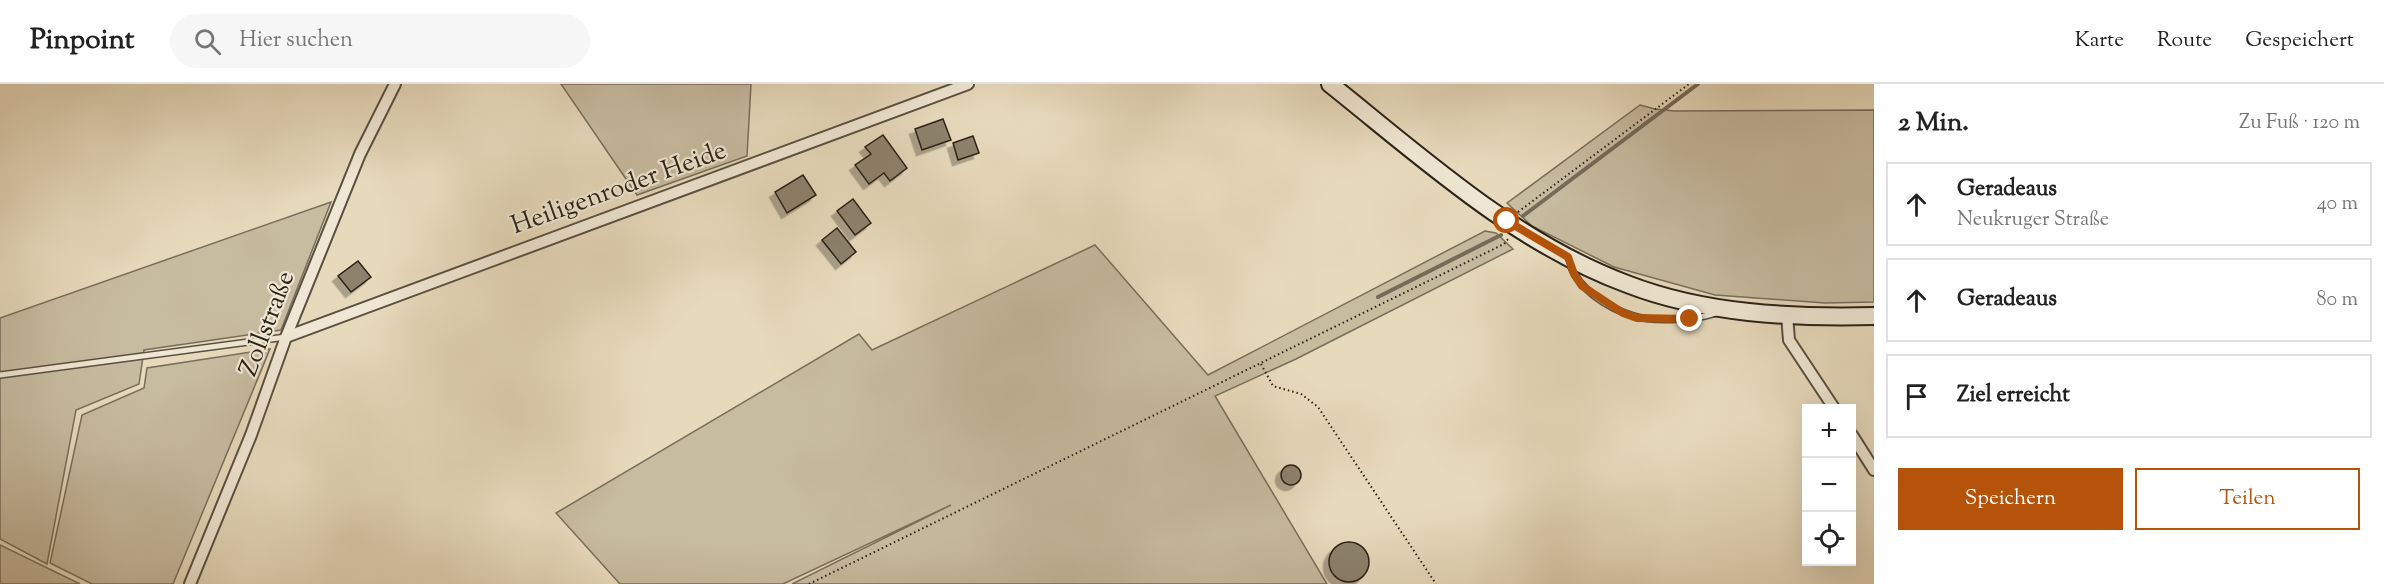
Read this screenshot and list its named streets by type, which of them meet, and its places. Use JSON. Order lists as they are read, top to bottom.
{
  "streets": {
    "street": ["Heiligenroder Heide", "Zollstraße"]
  },
  "crossings": [
    ["Heiligenroder Heide", "Zollstraße"]
  ],
  "page": {
    "header": "Pinpoint",
    "search": "Hier suchen",
    "nav": ["Karte", "Route", "Gespeichert"],
    "heading": ["2 Min.", "Zu Fuß · 120 m"],
    "list": [
      ["Geradeaus", "Neukruger Straße", "40 m"],
      ["Geradeaus", "80 m"],
      "Ziel erreicht"
    ],
    "map_buttons": ["+", "−"],
    "buttons": ["Speichern", "Teilen"]
  }
}
